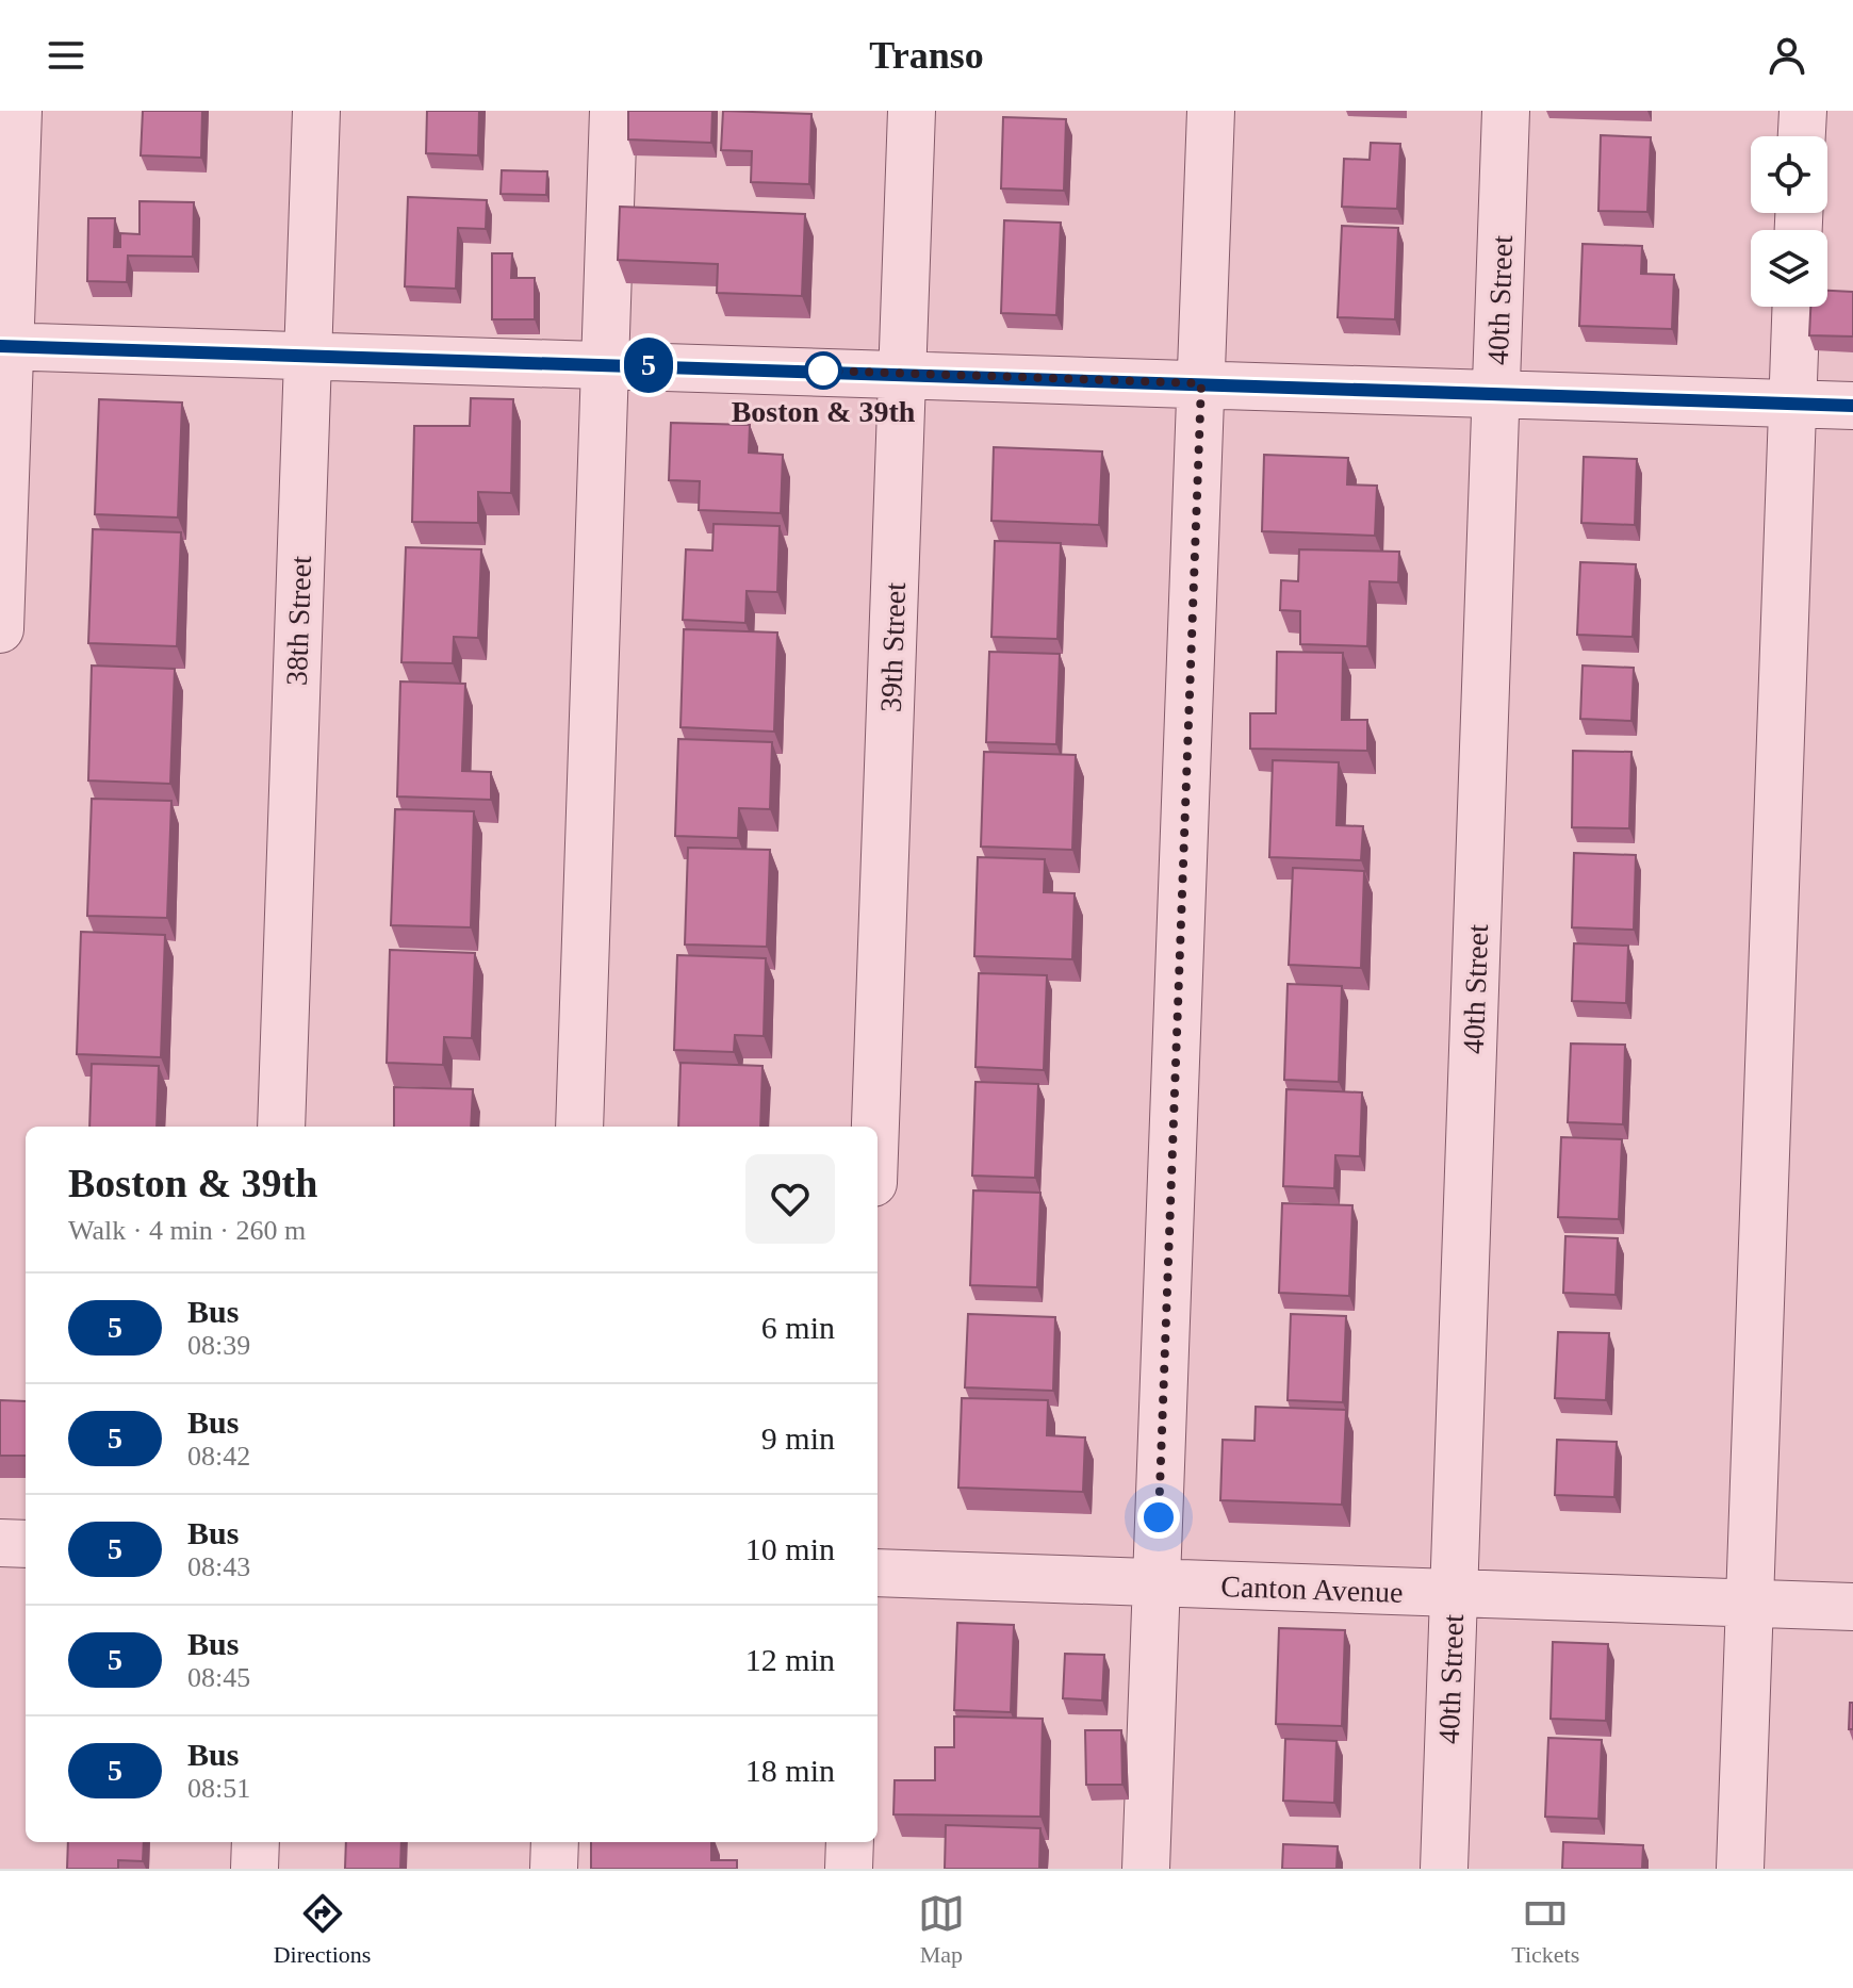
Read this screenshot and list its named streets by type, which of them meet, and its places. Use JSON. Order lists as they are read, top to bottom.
{
  "streets": {
    "street": [
      "40th Street",
      "38th Street",
      "39th Street",
      "Canton Avenue"
    ]
  },
  "crossings": [
    ["40th Street", "Canton Avenue"]
  ],
  "places": ["Boston & 39th"],
  "lines": ["bus line 5"],
  "page": {
    "header": "Transo",
    "on_map": "5",
    "heading": ["Boston & 39th", "Walk · 4 min · 260 m"],
    "list": [
      {
        "mark": "5",
        "name": "Bus",
        "note": "08:39",
        "value": "6 min"
      },
      {
        "mark": "5",
        "name": "Bus",
        "note": "08:42",
        "value": "9 min"
      },
      {
        "mark": "5",
        "name": "Bus",
        "note": "08:43",
        "value": "10 min"
      },
      {
        "mark": "5",
        "name": "Bus",
        "note": "08:45",
        "value": "12 min"
      },
      {
        "mark": "5",
        "name": "Bus",
        "note": "08:51",
        "value": "18 min"
      }
    ],
    "tabs": ["Directions", "Map", "Tickets"]
  }
}
